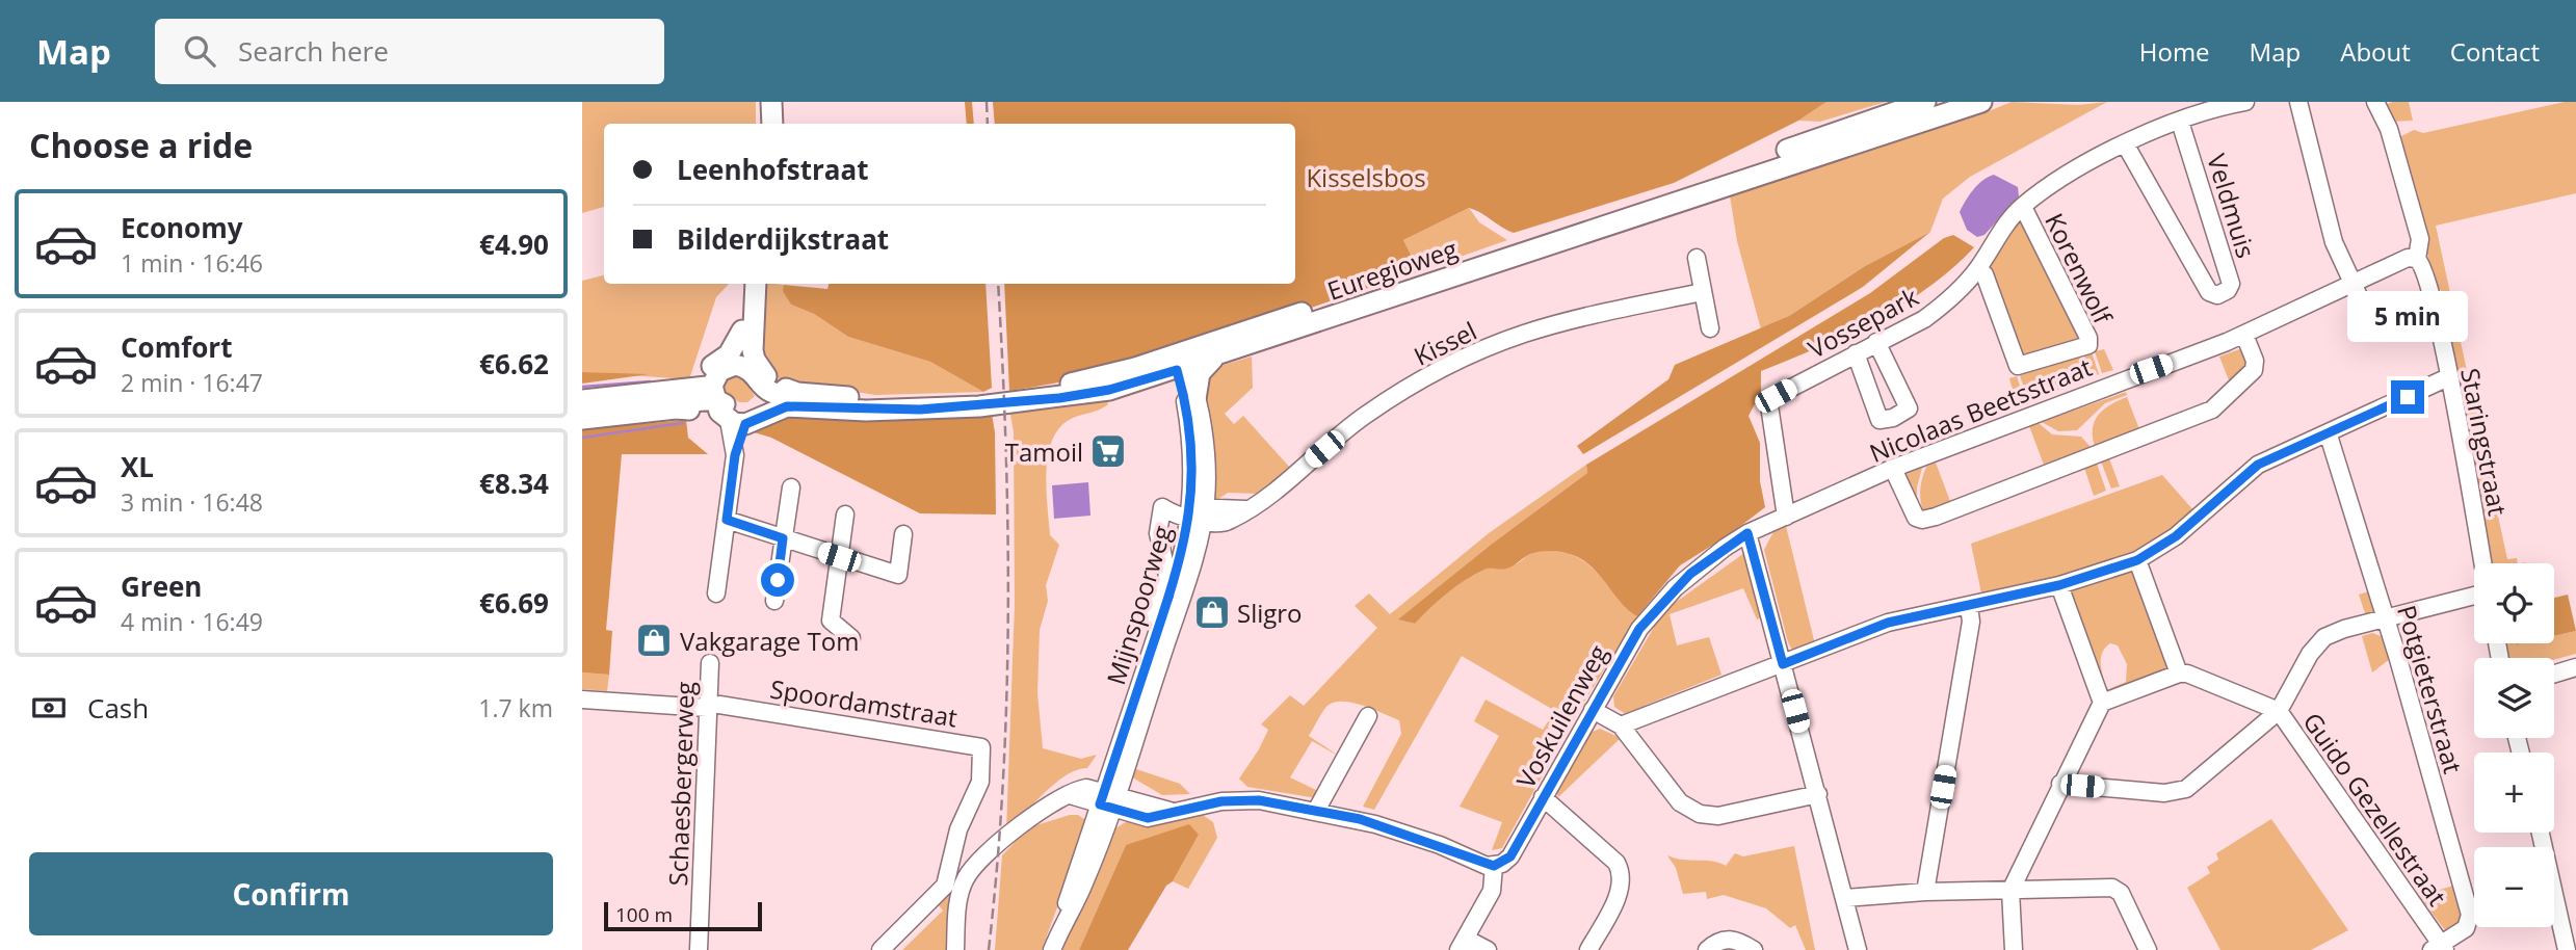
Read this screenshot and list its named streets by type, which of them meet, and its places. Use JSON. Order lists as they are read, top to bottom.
{
  "streets": {
    "main road": ["Euregioweg"],
    "street": [
      "Veldmuis",
      "Korenwolf",
      "Vossepark",
      "Kissel",
      "Nicolaas Beetsstraat",
      "Staringstraat",
      "Mijnspoorweg",
      "Potgieterstraat",
      "Spoordamstraat",
      "Voskuilenweg",
      "Schaesbergerweg",
      "Guido Gezellestraat"
    ]
  },
  "crossings": [
    ["Veldmuis", "Vossepark"],
    ["Korenwolf", "Vossepark"],
    ["Euregioweg", "Mijnspoorweg"],
    ["Vossepark", "Nicolaas Beetsstraat"],
    ["Kissel", "Mijnspoorweg"],
    ["Nicolaas Beetsstraat", "Staringstraat"],
    ["Nicolaas Beetsstraat", "Voskuilenweg"],
    ["Potgieterstraat", "Guido Gezellestraat"],
    ["Spoordamstraat", "Schaesbergerweg"]
  ],
  "parks": ["Kisselsbos"],
  "places": {
    "supermarket": ["Tamoil"],
    "shop": ["Sligro", "Vakgarage Tom"]
  },
  "scale_bar": "100 m",
  "page": {
    "header": "Map",
    "search": "Search here",
    "nav": [
      "Home",
      "Map",
      "About",
      "Contact"
    ],
    "heading": "Choose a ride",
    "banner": ["Leenhofstraat", "Bilderdijkstraat"],
    "list": [
      {
        "name": "Economy",
        "note": "1 min · 16:46",
        "value": "€4.90"
      },
      {
        "name": "Comfort",
        "note": "2 min · 16:47",
        "value": "€6.62"
      },
      {
        "name": "XL",
        "note": "3 min · 16:48",
        "value": "€8.34"
      },
      {
        "name": "Green",
        "note": "4 min · 16:49",
        "value": "€6.69"
      }
    ],
    "bubble": "5 min",
    "map_buttons": ["+", "−"],
    "pay": ["Cash", "1.7 km"],
    "buttons": "Confirm",
    "scale": "100 m"
  }
}
